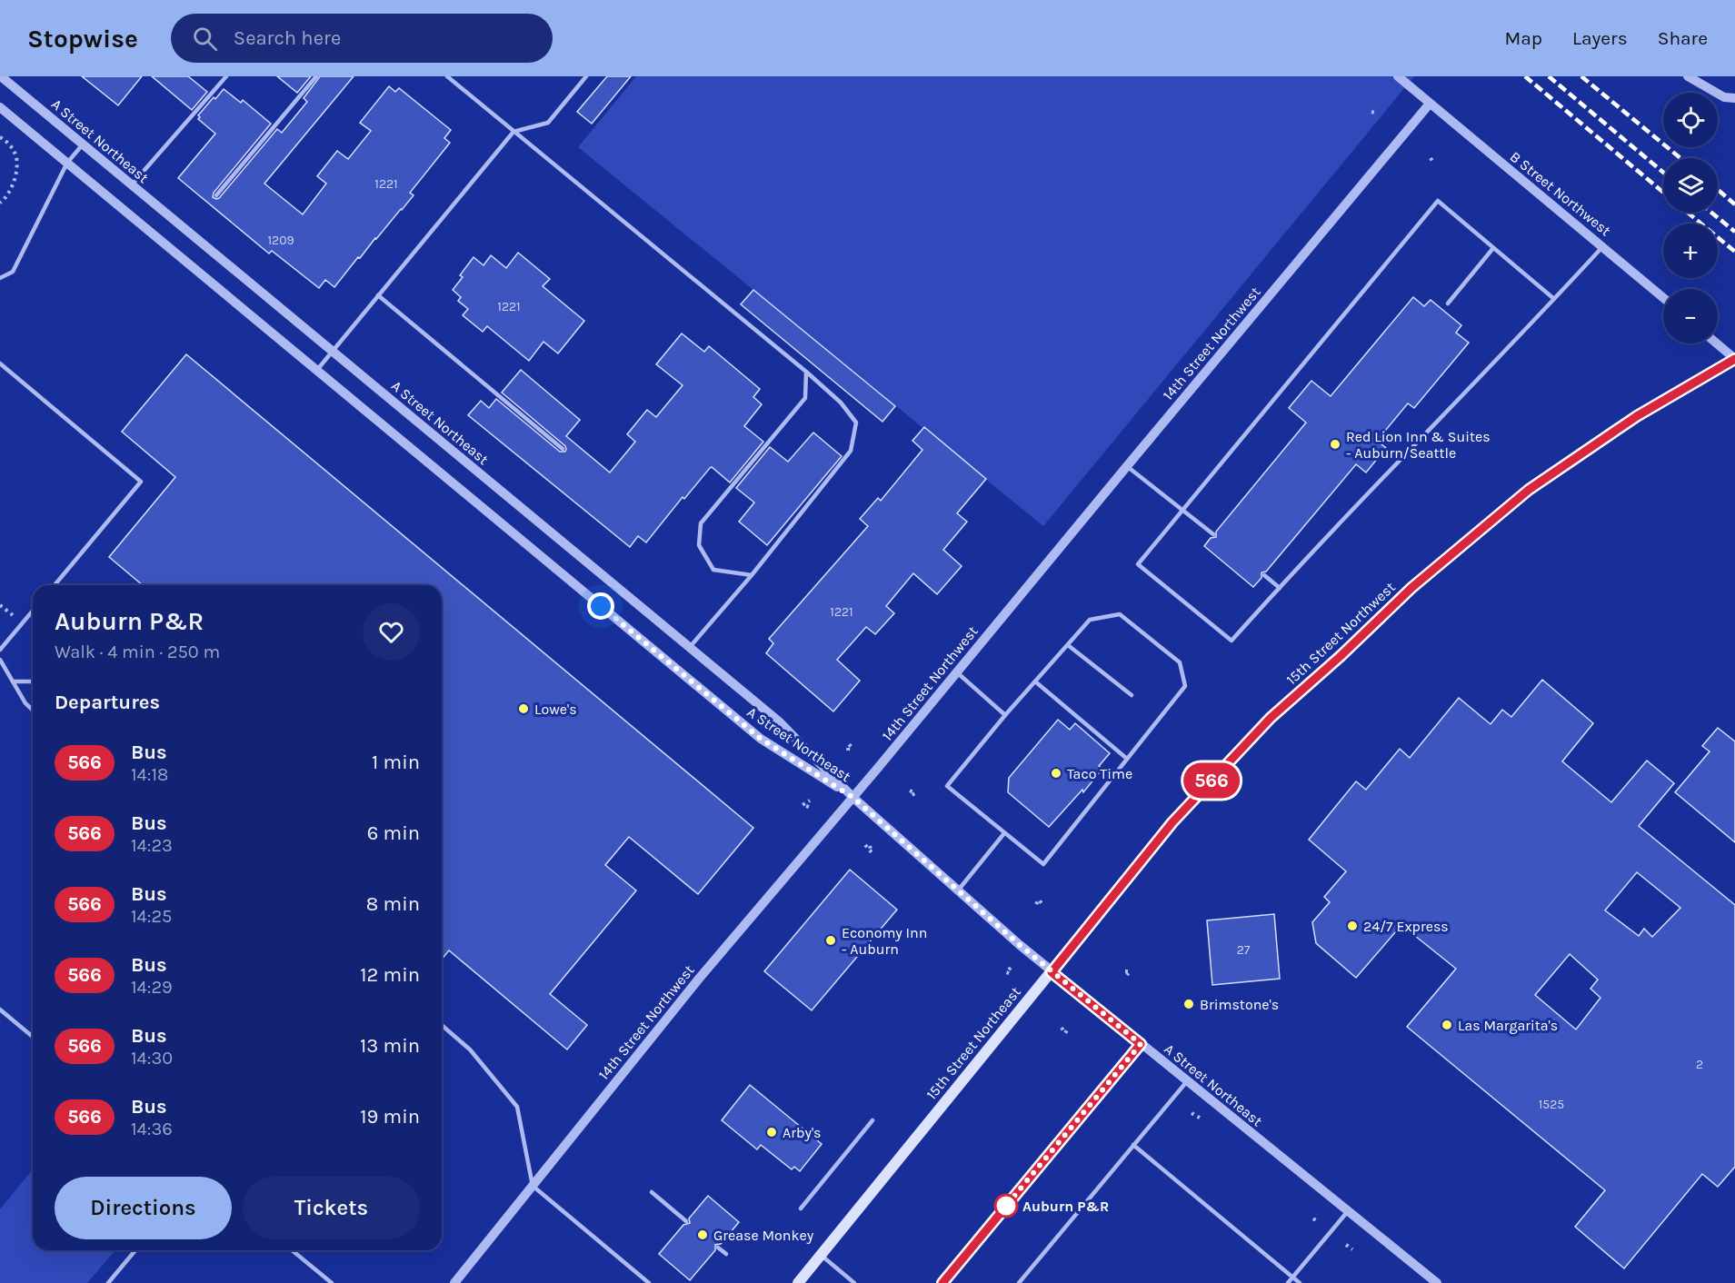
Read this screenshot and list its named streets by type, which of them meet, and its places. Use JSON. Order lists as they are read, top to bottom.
{
  "streets": {
    "main road": ["15th Street Northwest", "15th Street Northeast"],
    "street": ["A Street Northeast", "B Street Northwest", "14th Street Northwest"]
  },
  "crossings": [
    ["A Street Northeast", "14th Street Northwest"],
    ["A Street Northeast", "15th Street Northeast"],
    ["B Street Northwest", "14th Street Northwest"],
    ["15th Street Northwest", "15th Street Northeast"]
  ],
  "places": [
    "Red Lion Inn & Suites - Auburn/Seattle",
    "Lowe's",
    "Taco Time",
    "24/7 Express",
    "Economy Inn - Auburn",
    "Brimstone's",
    "Las Margarita's",
    "Arby's",
    "Auburn P&R",
    "Grease Monkey"
  ],
  "lines": ["bus line 566"],
  "house_numbers": [
    "1221",
    "1209",
    "1221",
    "1221",
    "27",
    "2",
    "1525"
  ],
  "page": {
    "header": "Stopwise",
    "search": "Search here",
    "nav": ["Map", "Layers", "Share"],
    "on_map": "566",
    "map_buttons": ["+", "−"],
    "heading": [
      ["Auburn P&R", "Walk · 4 min · 250 m"],
      "Departures"
    ],
    "list": [
      {
        "mark": "566",
        "name": "Bus",
        "note": "14:18",
        "value": "1 min"
      },
      {
        "mark": "566",
        "name": "Bus",
        "note": "14:23",
        "value": "6 min"
      },
      {
        "mark": "566",
        "name": "Bus",
        "note": "14:25",
        "value": "8 min"
      },
      {
        "mark": "566",
        "name": "Bus",
        "note": "14:29",
        "value": "12 min"
      },
      {
        "mark": "566",
        "name": "Bus",
        "note": "14:30",
        "value": "13 min"
      },
      {
        "mark": "566",
        "name": "Bus",
        "note": "14:36",
        "value": "19 min"
      }
    ],
    "buttons": ["Directions", "Tickets"]
  }
}
